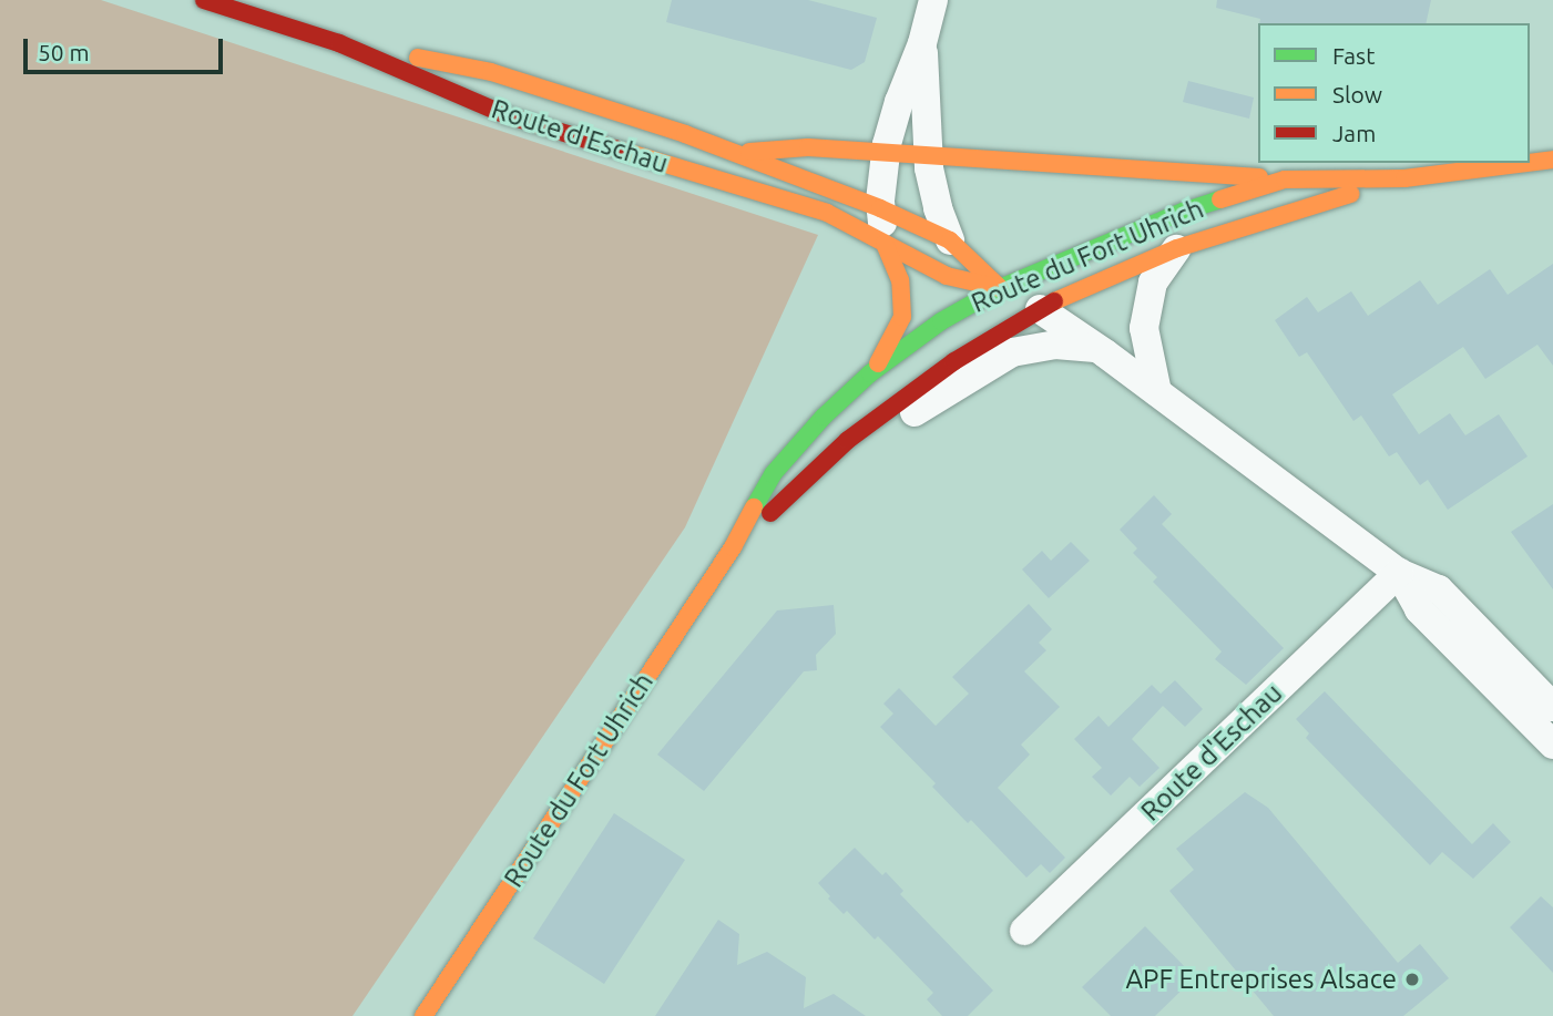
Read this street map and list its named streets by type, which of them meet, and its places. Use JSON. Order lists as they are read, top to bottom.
{
  "streets": {
    "main road": ["Route d'Eschau", "Route du Fort Uhrich"]
  },
  "crossings": [
    ["Route d'Eschau", "Route du Fort Uhrich"]
  ],
  "places": ["APF Entreprises Alsace"],
  "legend": ["Fast", "Slow", "Jam"],
  "scale_bar": "50 m"
}
